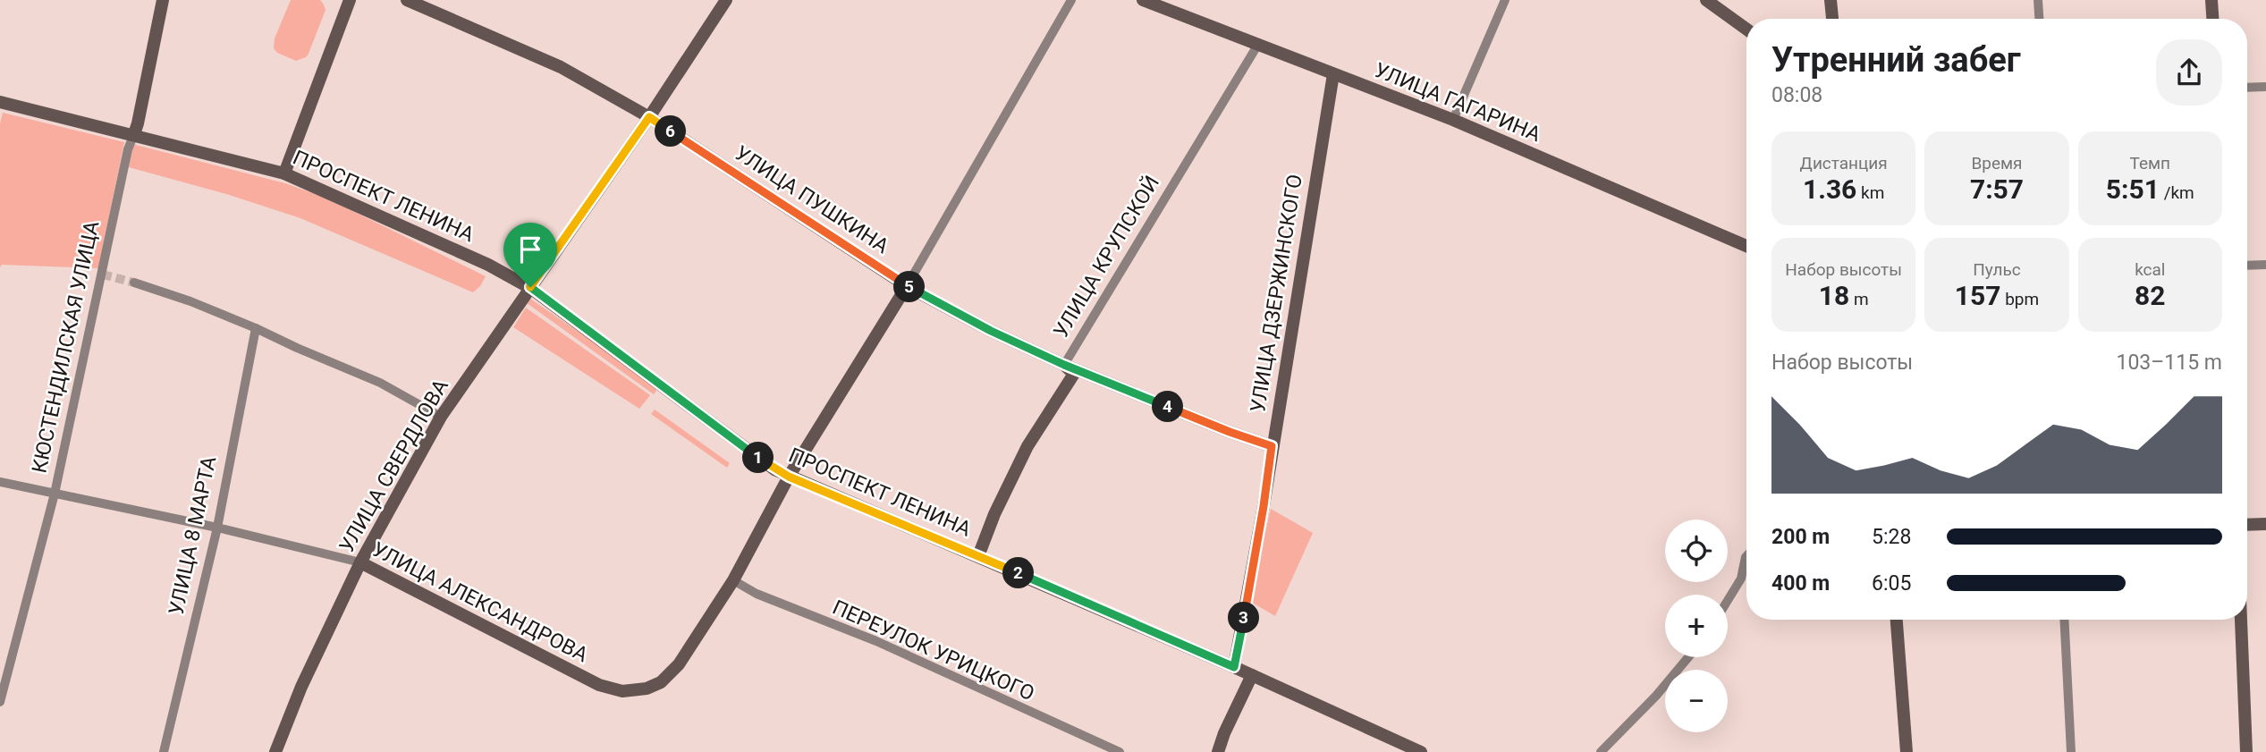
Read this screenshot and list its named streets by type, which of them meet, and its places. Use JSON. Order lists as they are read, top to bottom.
{
  "streets": {
    "street": [
      "УЛИЦА ГАГАРИНА",
      "ПРОСПЕКТ ЛЕНИНА",
      "УЛИЦА ПУШКИНА",
      "УЛИЦА КРУПСКОЙ",
      "УЛИЦА ДЗЕРЖИНСКОГО",
      "КЮСТЕНДИЛСКАЯ УЛИЦА",
      "УЛИЦА СВЕРДЛОВА",
      "УЛИЦА 8 МАРТА",
      "УЛИЦА АЛЕКСАНДРОВА",
      "ПЕРЕУЛОК УРИЦКОГО"
    ]
  },
  "crossings": [
    ["УЛИЦА ГАГАРИНА", "УЛИЦА КРУПСКОЙ"],
    ["УЛИЦА ГАГАРИНА", "УЛИЦА ДЗЕРЖИНСКОГО"],
    ["ПРОСПЕКТ ЛЕНИНА", "УЛИЦА КРУПСКОЙ"],
    ["ПРОСПЕКТ ЛЕНИНА", "УЛИЦА ДЗЕРЖИНСКОГО"],
    ["ПРОСПЕКТ ЛЕНИНА", "КЮСТЕНДИЛСКАЯ УЛИЦА"],
    ["ПРОСПЕКТ ЛЕНИНА", "УЛИЦА СВЕРДЛОВА"],
    ["УЛИЦА ПУШКИНА", "УЛИЦА КРУПСКОЙ"],
    ["УЛИЦА ПУШКИНА", "УЛИЦА ДЗЕРЖИНСКОГО"],
    ["УЛИЦА ПУШКИНА", "УЛИЦА СВЕРДЛОВА"],
    ["КЮСТЕНДИЛСКАЯ УЛИЦА", "УЛИЦА АЛЕКСАНДРОВА"],
    ["УЛИЦА СВЕРДЛОВА", "УЛИЦА АЛЕКСАНДРОВА"],
    ["УЛИЦА 8 МАРТА", "УЛИЦА АЛЕКСАНДРОВА"],
    ["УЛИЦА АЛЕКСАНДРОВА", "ПЕРЕУЛОК УРИЦКОГО"]
  ],
  "page": {
    "heading": ["Утренний забег", "08:08"],
    "pins": [
      "6",
      "5",
      "4",
      "1",
      "2",
      "3"
    ],
    "stats": [
      ["Дистанция", "1.36 km"],
      ["Время", "7:57"],
      ["Темп", "5:51 /km"],
      ["Набор высоты", "18 m"],
      ["Пульс", "157 bpm"],
      ["kcal", "82"]
    ],
    "chart": ["Набор высоты", "103–115 m"],
    "list": [
      {
        "name": "200 m",
        "note": "5:28"
      },
      {
        "name": "400 m",
        "note": "6:05"
      }
    ],
    "map_buttons": ["+", "−"]
  }
}
